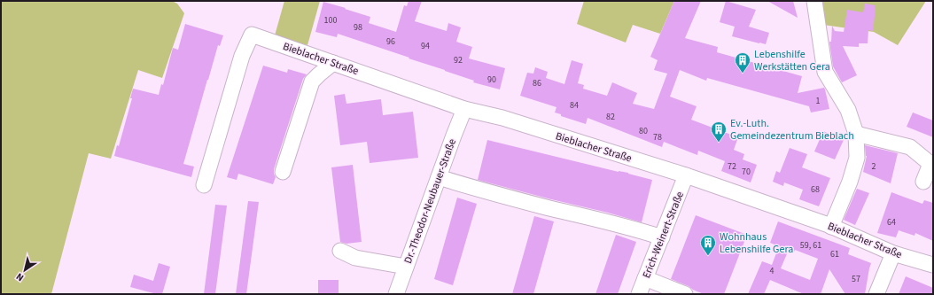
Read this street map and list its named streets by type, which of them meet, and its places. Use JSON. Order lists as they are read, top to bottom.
{
  "streets": {
    "street": ["Bieblacher Straße", "Dr.-Theodor-Neubauer-Straße", "Erich-Weinert-Straße"]
  },
  "crossings": [
    ["Bieblacher Straße", "Dr.-Theodor-Neubauer-Straße"],
    ["Bieblacher Straße", "Erich-Weinert-Straße"]
  ],
  "places": {
    "building": ["Lebenshilfe Werkstätten Gera", "Ev.-Luth. Gemeindezentrum Bieblach", "Wohnhaus Lebenshilfe Gera"]
  },
  "house_numbers": [
    "100",
    "98",
    "96",
    "94",
    "92",
    "90",
    "86",
    "1",
    "84",
    "82",
    "80",
    "78",
    "72",
    "2",
    "70",
    "68",
    "64",
    "59, 61",
    "61",
    "4",
    "57"
  ],
  "north": "bottom left"
}
